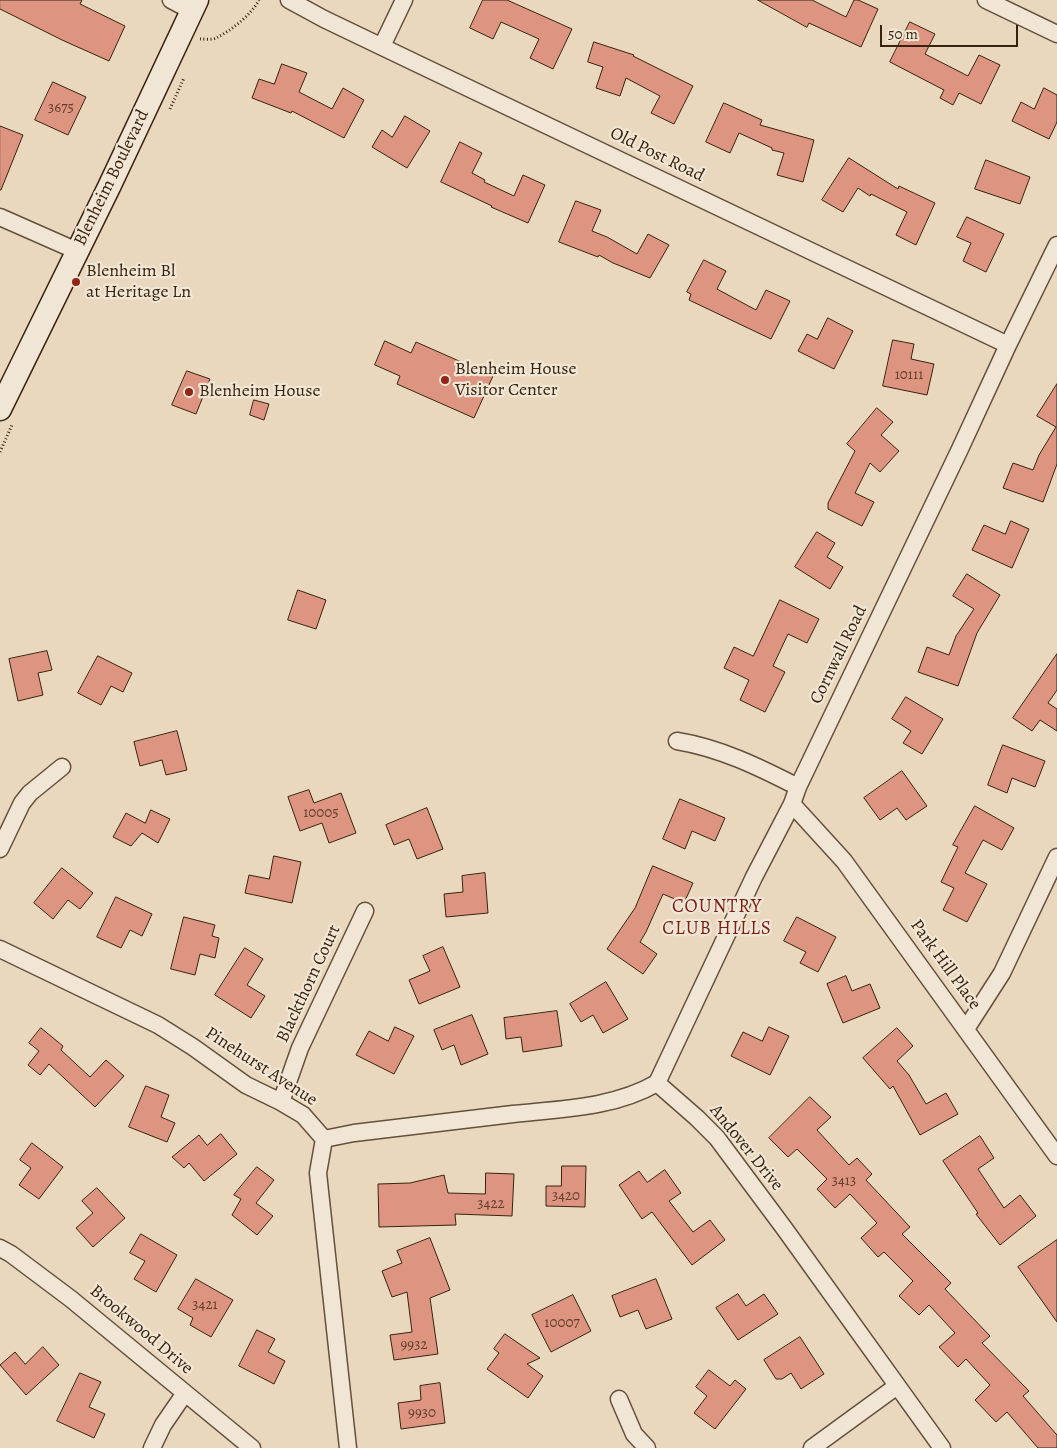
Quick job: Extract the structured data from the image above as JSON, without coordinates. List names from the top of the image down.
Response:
{
  "streets": {
    "main road": ["Blenheim Boulevard"],
    "street": [
      "Old Post Road",
      "Cornwall Road",
      "Park Hill Place",
      "Blackthorn Court",
      "Pinehurst Avenue",
      "Andover Drive",
      "Brookwood Drive"
    ]
  },
  "crossings": [
    ["Old Post Road", "Cornwall Road"],
    ["Cornwall Road", "Park Hill Place"],
    ["Cornwall Road", "Andover Drive"],
    ["Blackthorn Court", "Pinehurst Avenue"]
  ],
  "districts": ["COUNTRY CLUB HILLS"],
  "places": ["Blenheim Bl at Heritage Ln", "Blenheim House Visitor Center", "Blenheim House"],
  "house_numbers": [
    "3675",
    "10111",
    "10005",
    "3413",
    "3420",
    "3422",
    "3421",
    "10007",
    "9932",
    "9930"
  ],
  "scale_bar": "50 m"
}
